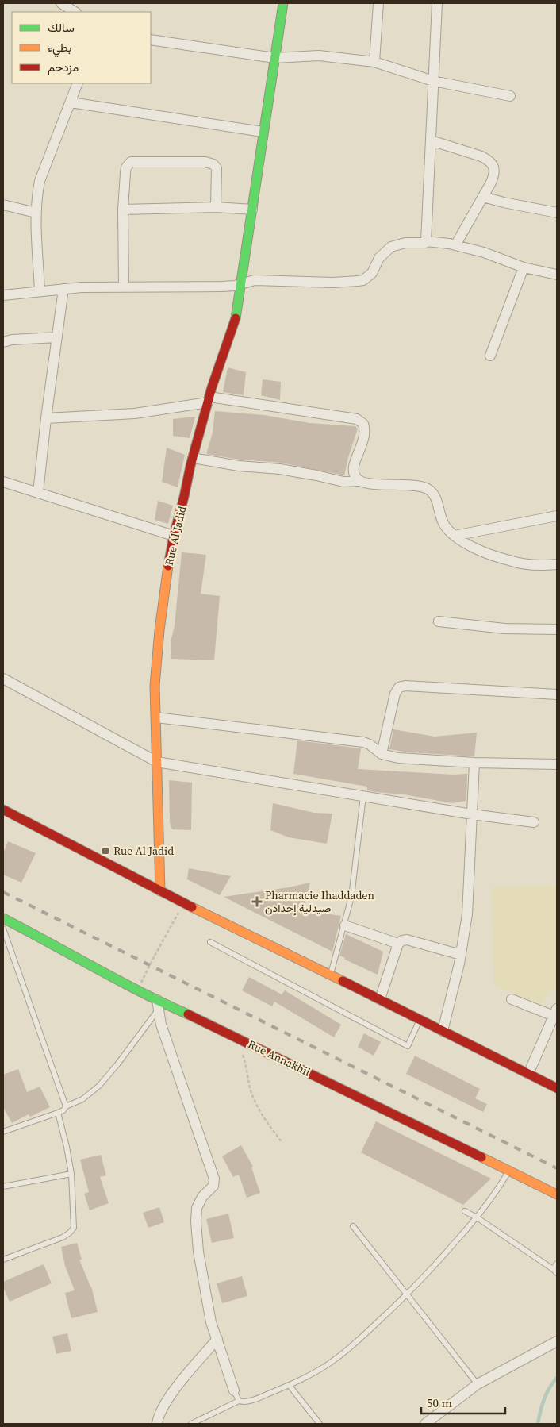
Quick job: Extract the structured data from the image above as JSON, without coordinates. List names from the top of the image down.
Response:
{
  "streets": {
    "street": ["Rue Al Jadid", "Rue Annakhil"]
  },
  "places": {
    "transit": ["Rue Al Jadid"],
    "health": ["Pharmacie Ihaddaden صيدلية إحدادن"]
  },
  "legend": ["سالك", "بطيء", "مزدحم"],
  "scale_bar": "50 m"
}
